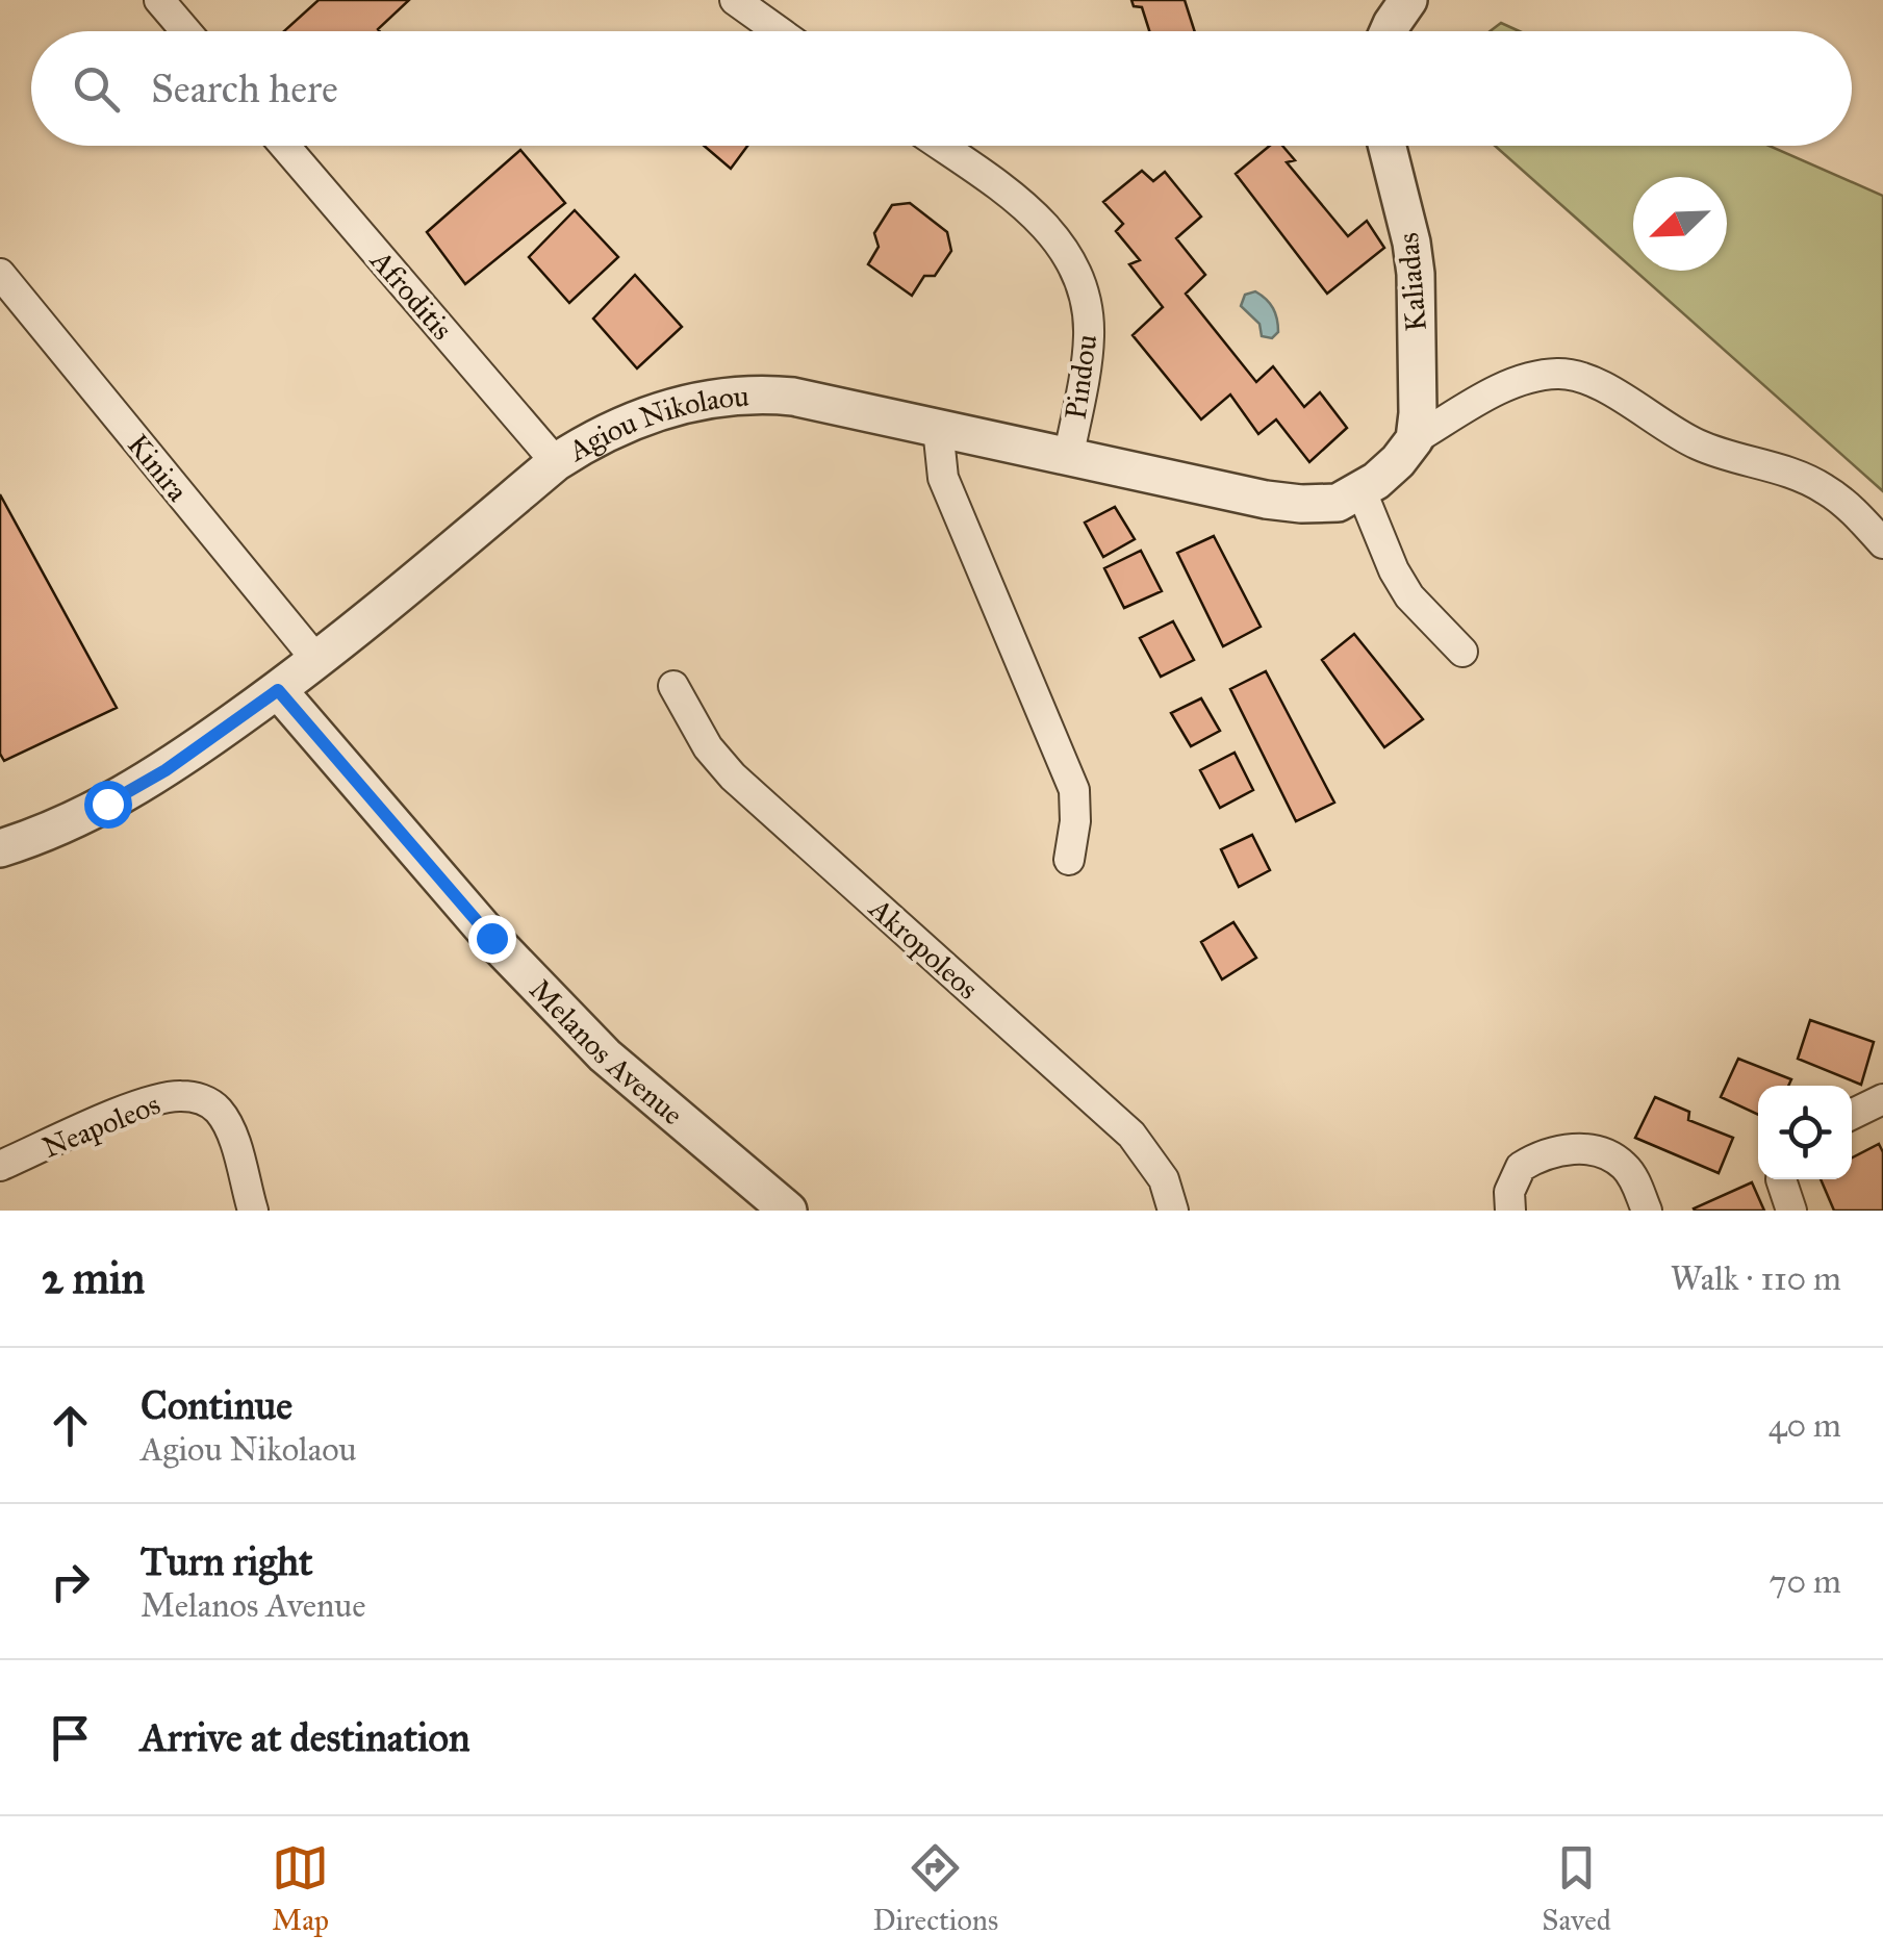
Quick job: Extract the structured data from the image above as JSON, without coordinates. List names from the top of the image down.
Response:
{
  "streets": {
    "street": [
      "Kaliadas",
      "Afroditis",
      "Pindou",
      "Agiou Nikolaou",
      "Kinira",
      "Akropoleos",
      "Melanos Avenue",
      "Neapoleos"
    ]
  },
  "crossings": [
    ["Kaliadas", "Agiou Nikolaou"],
    ["Afroditis", "Agiou Nikolaou"],
    ["Pindou", "Agiou Nikolaou"],
    ["Agiou Nikolaou", "Kinira"],
    ["Agiou Nikolaou", "Melanos Avenue"]
  ],
  "north": "bottom left",
  "page": {
    "search": "Search here",
    "heading": ["2 min", "Walk · 110 m"],
    "list": [
      ["Continue", "Agiou Nikolaou", "40 m"],
      ["Turn right", "Melanos Avenue", "70 m"],
      "Arrive at destination"
    ],
    "nav": ["Map", "Directions", "Saved"]
  }
}
